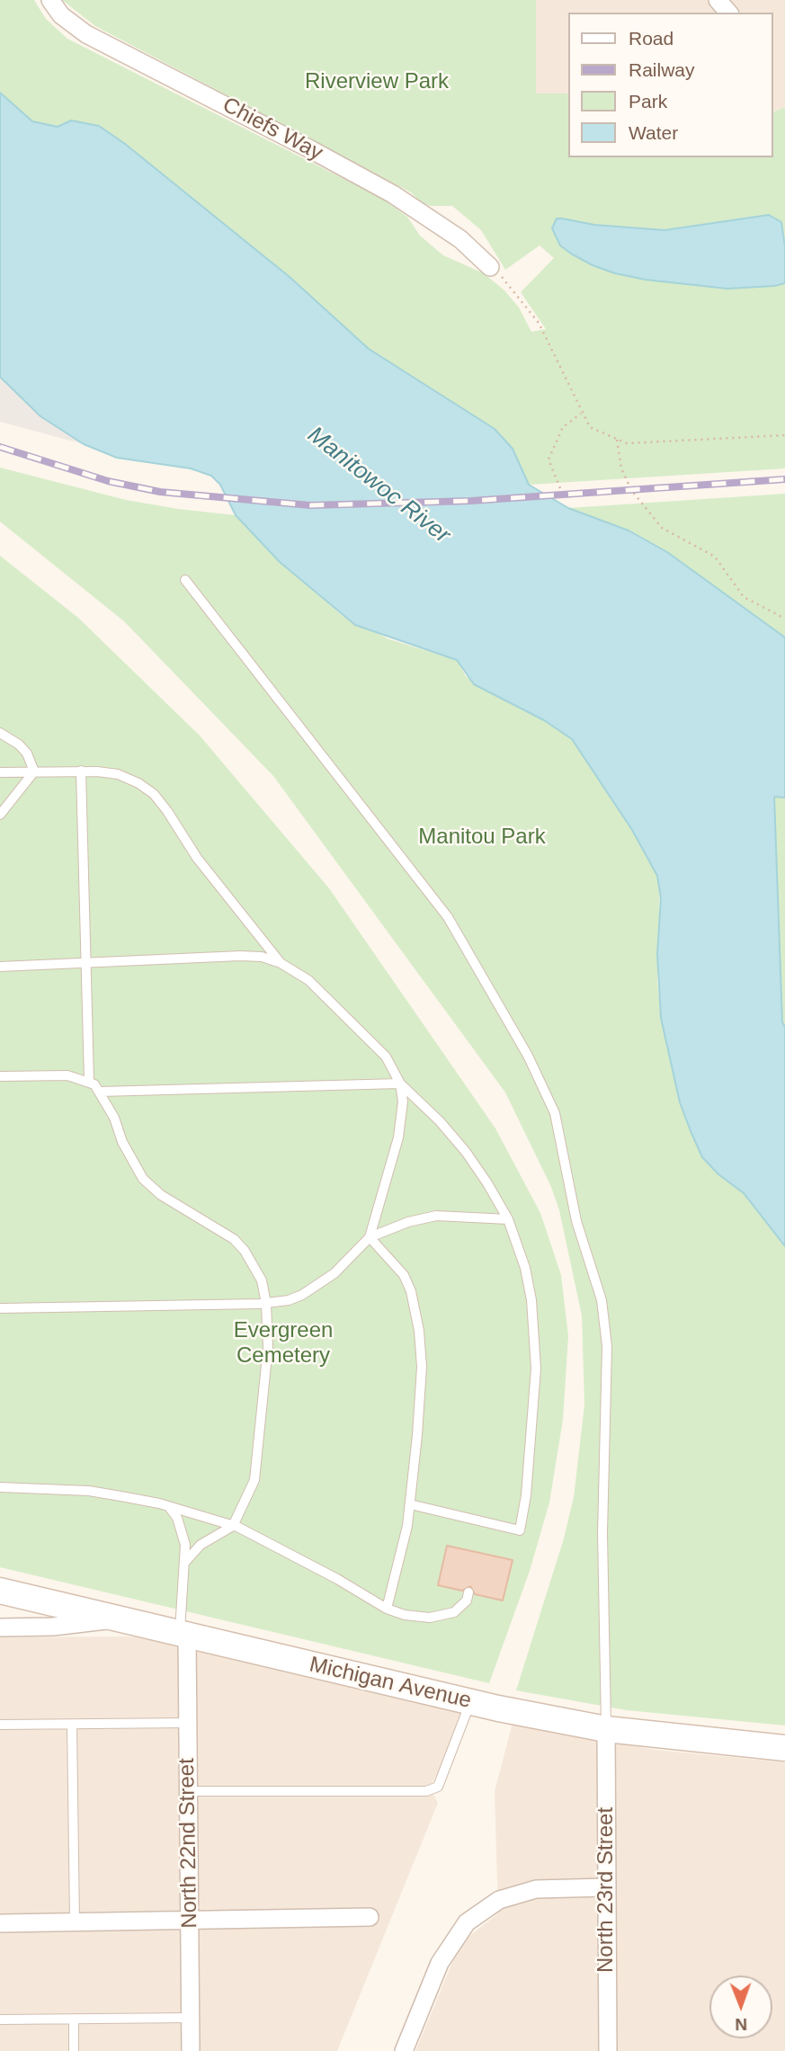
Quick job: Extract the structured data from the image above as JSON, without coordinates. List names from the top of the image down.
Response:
{
  "streets": {
    "street": [
      "Chiefs Way",
      "Michigan Avenue",
      "North 22nd Street",
      "North 23rd Street"
    ]
  },
  "crossings": [
    ["Michigan Avenue", "North 22nd Street"],
    ["Michigan Avenue", "North 23rd Street"]
  ],
  "water": ["Manitowoc River"],
  "parks": ["Riverview Park", "Manitou Park", "Evergreen Cemetery"],
  "legend": [
    "Road",
    "Railway",
    "Park",
    "Water"
  ],
  "north": "bottom"
}
